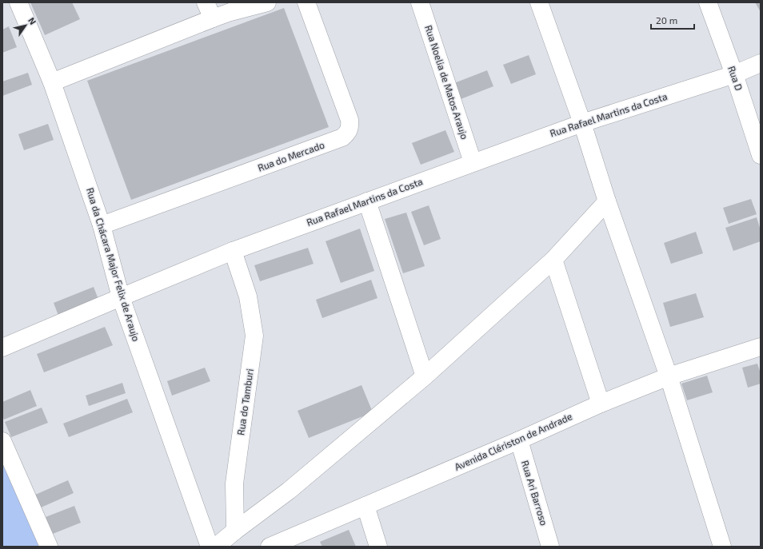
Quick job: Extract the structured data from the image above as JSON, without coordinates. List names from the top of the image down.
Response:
{
  "streets": {
    "street": [
      "Rua D",
      "Rua Noelia de Matos Araujo",
      "Rua Rafael Martins da Costa",
      "Rua do Mercado",
      "Rua da Chácara Major Felix de Araujo",
      "Rua do Tamburi",
      "Avenida Clériston de Andrade",
      "Rua Ari Barroso"
    ]
  },
  "crossings": [
    ["Rua D", "Rua Rafael Martins da Costa"],
    ["Rua Noelia de Matos Araujo", "Rua Rafael Martins da Costa"],
    ["Rua Rafael Martins da Costa", "Rua da Chácara Major Felix de Araujo"],
    ["Rua Rafael Martins da Costa", "Rua do Tamburi"],
    ["Rua do Mercado", "Rua da Chácara Major Felix de Araujo"],
    ["Avenida Clériston de Andrade", "Rua Ari Barroso"]
  ],
  "scale_bar": "20 m",
  "north": "top right"
}
